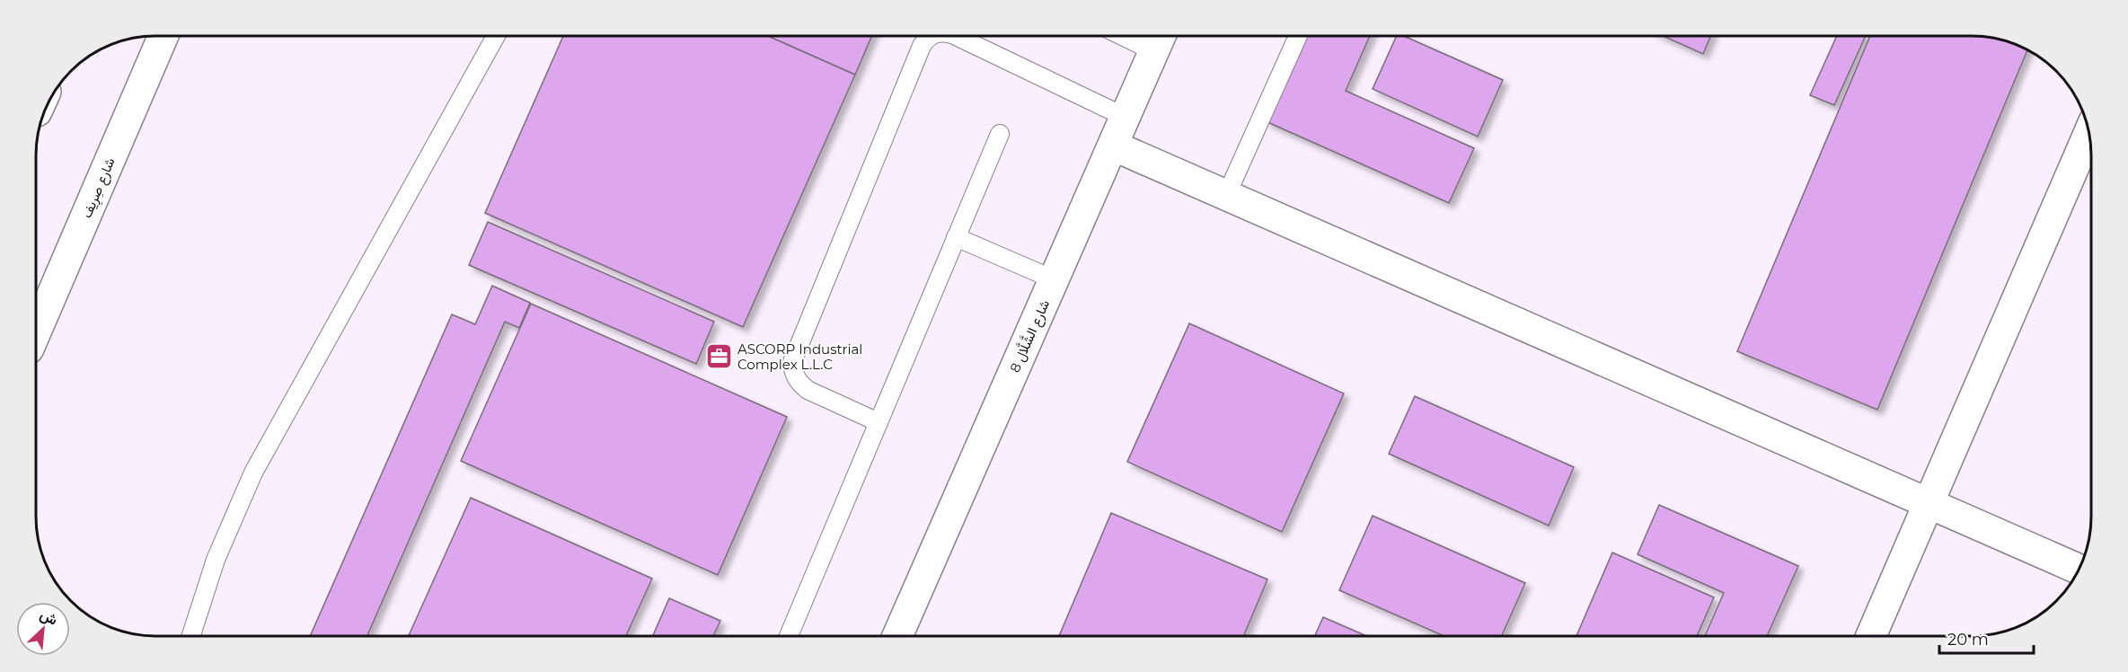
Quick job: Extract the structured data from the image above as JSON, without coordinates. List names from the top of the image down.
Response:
{
  "streets": {
    "street": ["شارع صِرِيف", "شارع الشَّلَّال 8"]
  },
  "places": {
    "office": ["ASCORP Industrial Complex L.L.C"]
  },
  "scale_bar": "20 m",
  "north": "top right"
}
